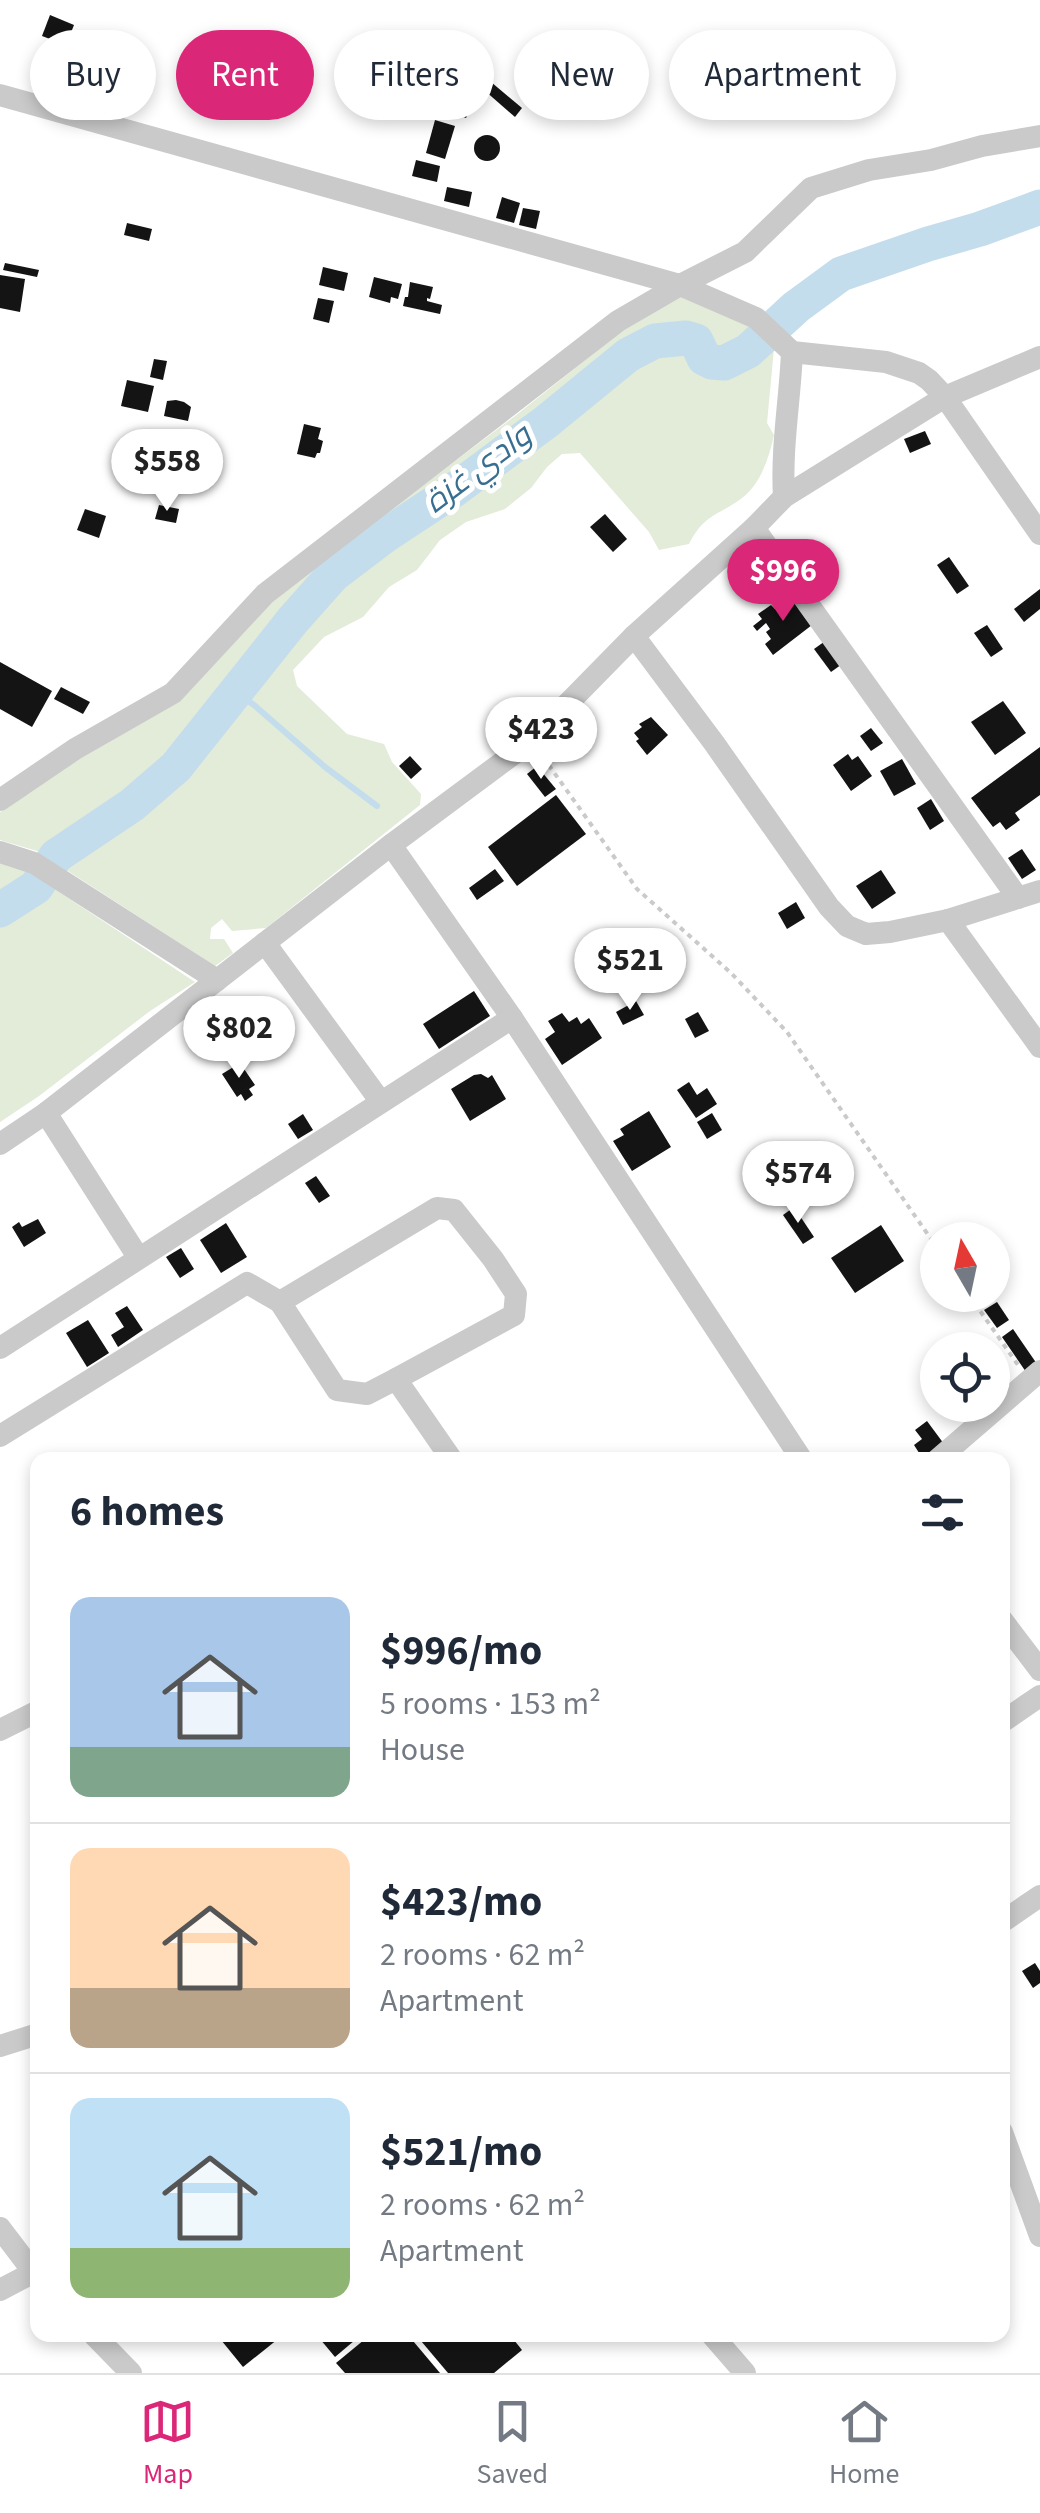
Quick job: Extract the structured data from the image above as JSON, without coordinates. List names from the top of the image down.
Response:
{
  "water": ["وادي غزة"],
  "north": "top",
  "page": {
    "chip": [
      "Buy",
      "Rent",
      "Filters",
      "New",
      "Apartment"
    ],
    "price": [
      "$558",
      "$996",
      "$423",
      "$521",
      "$802",
      "$574"
    ],
    "heading": "6 homes",
    "list": [
      {
        "name": "$996/mo",
        "note": "5 rooms · 153 m² · House"
      },
      {
        "name": "$423/mo",
        "note": "2 rooms · 62 m² · Apartment"
      },
      {
        "name": "$521/mo",
        "note": "2 rooms · 62 m² · Apartment"
      }
    ],
    "tabs": ["Map", "Saved", "Home"]
  }
}
